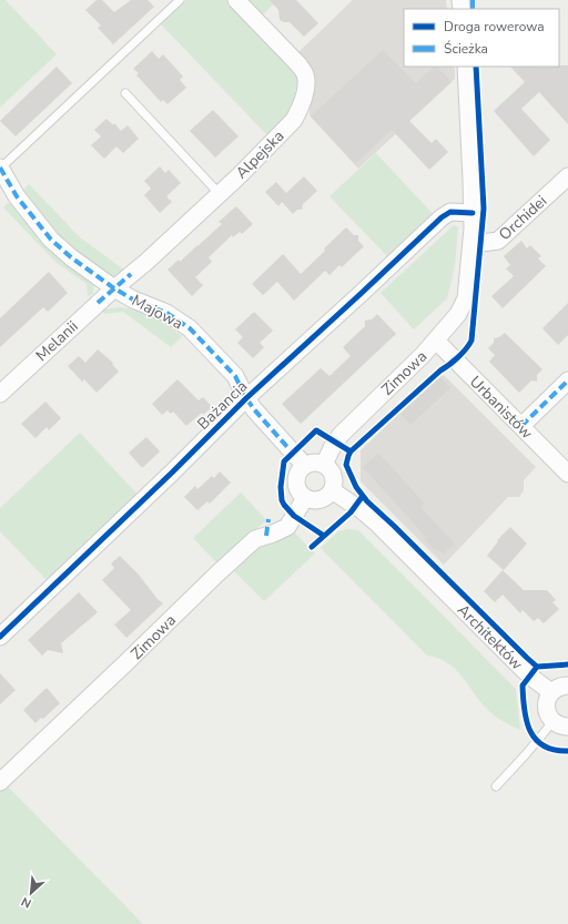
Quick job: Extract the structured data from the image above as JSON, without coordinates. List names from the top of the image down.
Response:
{
  "streets": {
    "street": [
      "Alpejska",
      "Orchidei",
      "Majowa",
      "Melanii",
      "Zimowa",
      "Bażancia",
      "Urbanistów",
      "Architektów"
    ]
  },
  "crossings": [
    ["Alpejska", "Majowa"],
    ["Alpejska", "Melanii"],
    ["Orchidei", "Zimowa"],
    ["Majowa", "Melanii"],
    ["Majowa", "Zimowa"],
    ["Majowa", "Bażancia"],
    ["Majowa", "Architektów"],
    ["Zimowa", "Bażancia"],
    ["Zimowa", "Urbanistów"],
    ["Zimowa", "Architektów"]
  ],
  "legend": ["Droga rowerowa", "Ścieżka"],
  "north": "bottom left"
}
